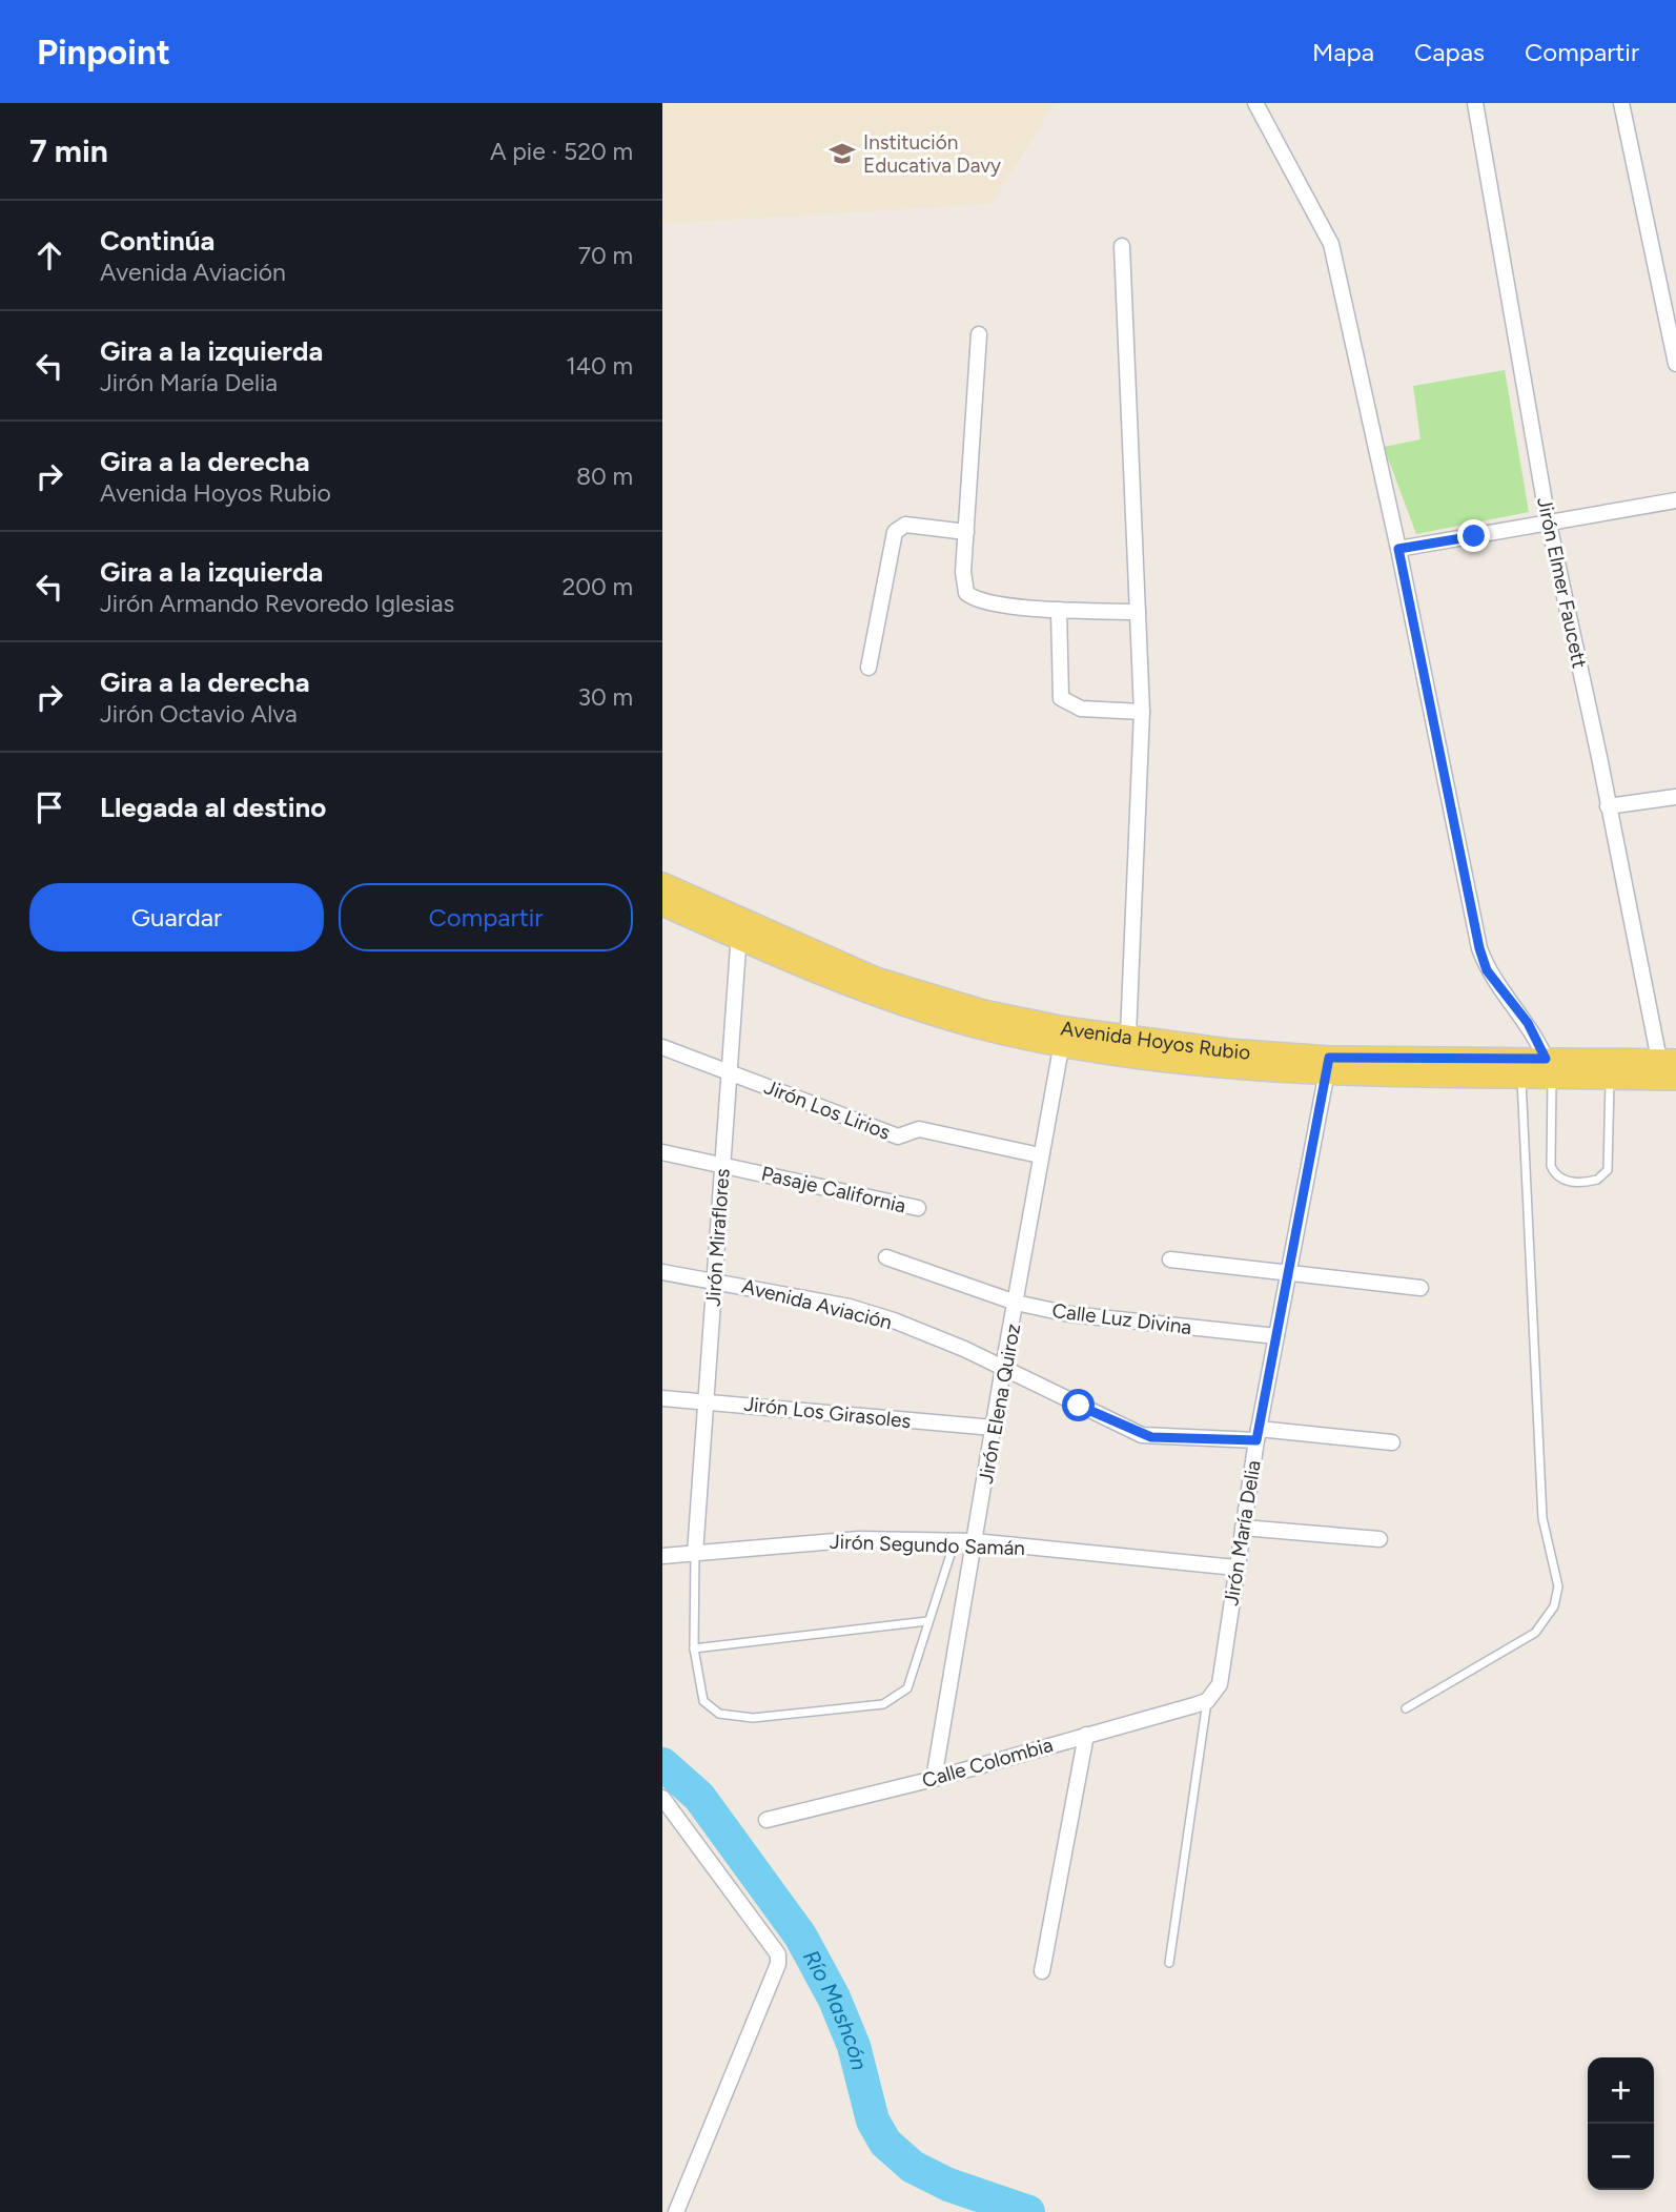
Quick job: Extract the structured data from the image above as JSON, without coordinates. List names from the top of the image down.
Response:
{
  "streets": {
    "main road": ["Avenida Hoyos Rubio"],
    "street": [
      "Jirón Elmer Faucett",
      "Jirón Los Lirios",
      "Pasaje California",
      "Jirón Miraflores",
      "Avenida Aviación",
      "Calle Luz Divina",
      "Jirón Elena Quiroz",
      "Jirón Los Girasoles",
      "Jirón María Delia",
      "Jirón Segundo Samán",
      "Calle Colombia"
    ]
  },
  "crossings": [
    ["Jirón Elmer Faucett", "Avenida Hoyos Rubio"],
    ["Avenida Hoyos Rubio", "Jirón Miraflores"],
    ["Avenida Hoyos Rubio", "Jirón Elena Quiroz"],
    ["Avenida Hoyos Rubio", "Jirón María Delia"],
    ["Jirón Los Lirios", "Jirón Miraflores"],
    ["Jirón Los Lirios", "Jirón Elena Quiroz"],
    ["Pasaje California", "Jirón Miraflores"],
    ["Jirón Miraflores", "Avenida Aviación"],
    ["Jirón Miraflores", "Jirón Los Girasoles"],
    ["Jirón Miraflores", "Jirón Segundo Samán"],
    ["Avenida Aviación", "Jirón Elena Quiroz"],
    ["Avenida Aviación", "Jirón María Delia"],
    ["Calle Luz Divina", "Jirón Elena Quiroz"],
    ["Calle Luz Divina", "Jirón María Delia"],
    ["Jirón Elena Quiroz", "Jirón Los Girasoles"],
    ["Jirón Elena Quiroz", "Jirón Segundo Samán"],
    ["Jirón Elena Quiroz", "Calle Colombia"],
    ["Jirón María Delia", "Jirón Segundo Samán"],
    ["Jirón María Delia", "Calle Colombia"]
  ],
  "water": ["Río Mashcón"],
  "places": {
    "school or university": ["Institución Educativa Davy"]
  },
  "page": {
    "header": "Pinpoint",
    "nav": ["Mapa", "Capas", "Compartir"],
    "heading": ["7 min", "A pie · 520 m"],
    "list": [
      ["Continúa", "Avenida Aviación", "70 m"],
      ["Gira a la izquierda", "Jirón María Delia", "140 m"],
      ["Gira a la derecha", "Avenida Hoyos Rubio", "80 m"],
      ["Gira a la izquierda", "Jirón Armando Revoredo Iglesias", "200 m"],
      ["Gira a la derecha", "Jirón Octavio Alva", "30 m"],
      "Llegada al destino"
    ],
    "buttons": ["Guardar", "Compartir"],
    "map_buttons": ["+", "−"]
  }
}
